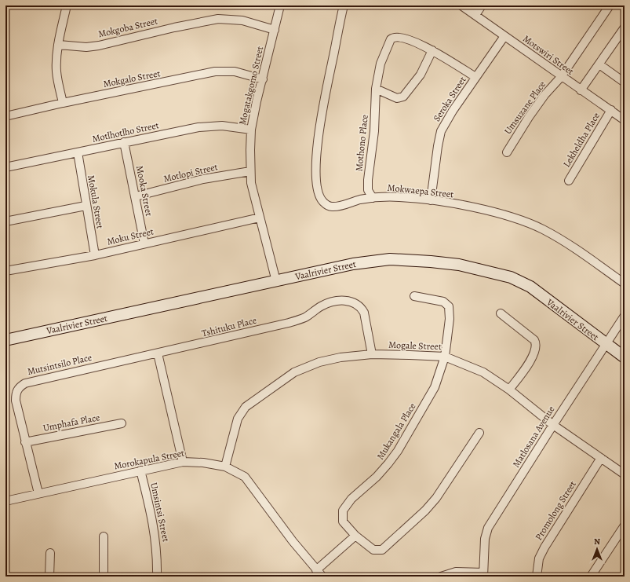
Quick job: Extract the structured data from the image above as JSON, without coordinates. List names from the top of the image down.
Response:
{
  "streets": {
    "street": [
      "Mokgoba Street",
      "Motswiri Street",
      "Mokgalo Street",
      "Mogatakgomo Street",
      "Seroka Street",
      "Umsuzane Place",
      "Motlhotlho Street",
      "Lekheldha Place",
      "Mothono Place",
      "Motlopi Street",
      "Mooka Street",
      "Mokwaepa Street",
      "Mokula Street",
      "Moku Street",
      "Vaalrivier Street",
      "Tshituku Place",
      "Mogale Street",
      "Mutsintsilo Place",
      "Umphafa Place",
      "Mukangala Place",
      "Matlosana Avenue",
      "Morokapula Street",
      "Promolong Street",
      "Umsintsi Street"
    ]
  },
  "crossings": [
    ["Mokgoba Street", "Mogatakgomo Street"],
    ["Motswiri Street", "Seroka Street"],
    ["Motswiri Street", "Umsuzane Place"],
    ["Motswiri Street", "Lekheldha Place"],
    ["Mokgalo Street", "Mogatakgomo Street"],
    ["Mogatakgomo Street", "Motlhotlho Street"],
    ["Mogatakgomo Street", "Motlopi Street"],
    ["Mogatakgomo Street", "Moku Street"],
    ["Mogatakgomo Street", "Vaalrivier Street"],
    ["Seroka Street", "Mothono Place"],
    ["Seroka Street", "Mokwaepa Street"],
    ["Motlhotlho Street", "Mooka Street"],
    ["Motlhotlho Street", "Mokula Street"],
    ["Mothono Place", "Mokwaepa Street"],
    ["Motlopi Street", "Mooka Street"],
    ["Mooka Street", "Moku Street"],
    ["Mokula Street", "Moku Street"],
    ["Vaalrivier Street", "Matlosana Avenue"],
    ["Tshituku Place", "Mogale Street"],
    ["Tshituku Place", "Mutsintsilo Place"],
    ["Mogale Street", "Mukangala Place"],
    ["Mogale Street", "Matlosana Avenue"],
    ["Mogale Street", "Morokapula Street"],
    ["Mogale Street", "Promolong Street"],
    ["Mutsintsilo Place", "Umphafa Place"],
    ["Mutsintsilo Place", "Morokapula Street"],
    ["Morokapula Street", "Umsintsi Street"]
  ],
  "north": "top"
}
